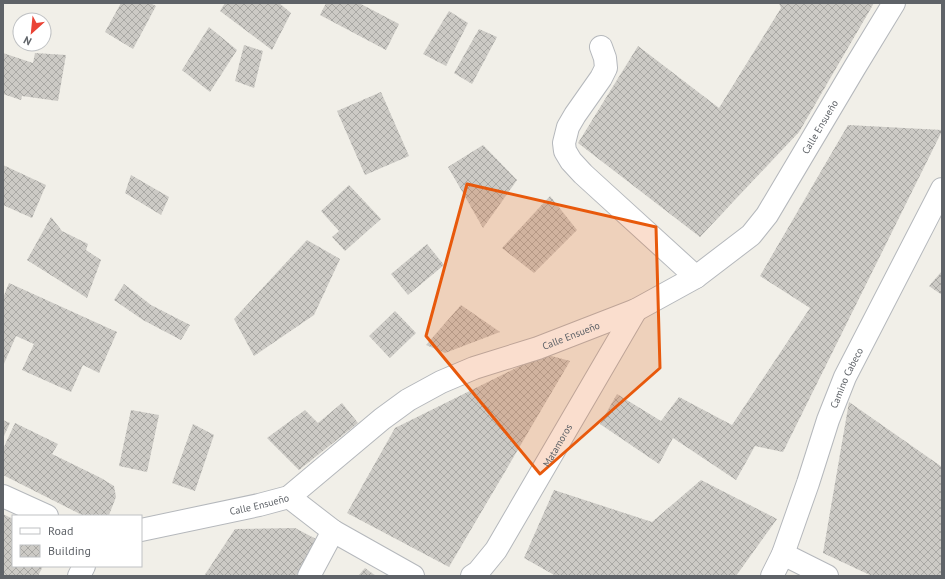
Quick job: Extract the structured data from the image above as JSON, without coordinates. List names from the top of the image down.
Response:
{
  "streets": {
    "street": ["Calle Ensueño", "Camino Cabeco", "Matamoros"]
  },
  "crossings": [
    ["Calle Ensueño", "Matamoros"]
  ],
  "legend": ["Road", "Building"],
  "north": "bottom left"
}
